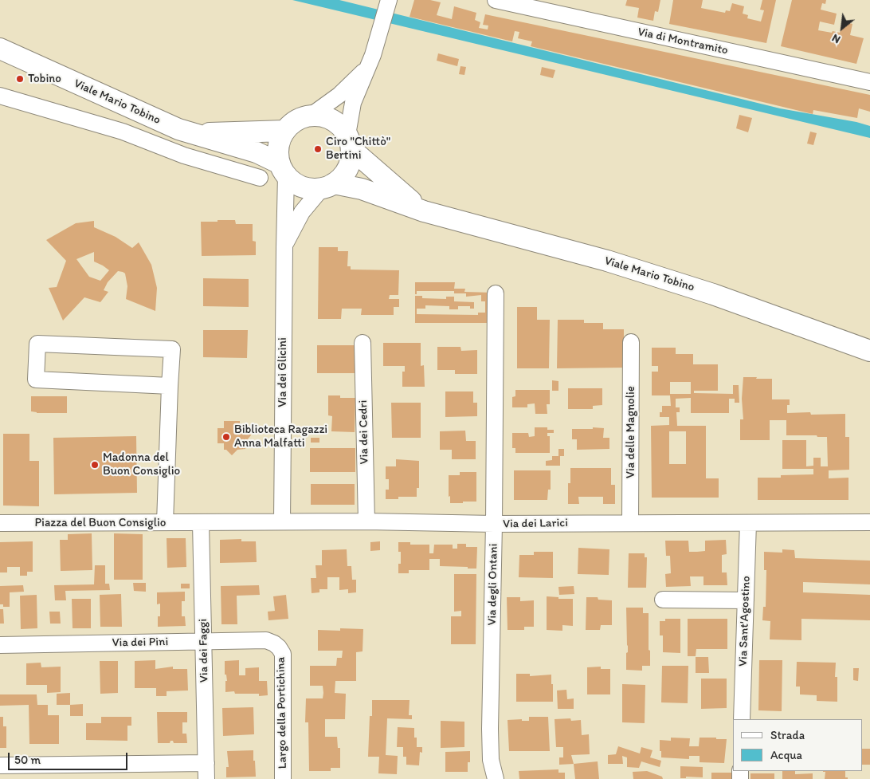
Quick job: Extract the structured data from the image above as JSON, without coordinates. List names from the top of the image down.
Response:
{
  "streets": {
    "main road": ["Viale Mario Tobino"],
    "street": [
      "Via di Montramito",
      "Via dei Glicini",
      "Via dei Cedri",
      "Via delle Magnolie",
      "Piazza del Buon Consiglio",
      "Via dei Larici",
      "Via degli Ontani",
      "Via Sant'Agostino",
      "Via dei Pini",
      "Via dei Faggi",
      "Largo della Portichina"
    ]
  },
  "crossings": [
    ["Viale Mario Tobino", "Via dei Glicini"],
    ["Via dei Glicini", "Via dei Larici"],
    ["Via dei Cedri", "Via dei Larici"],
    ["Via delle Magnolie", "Via dei Larici"],
    ["Piazza del Buon Consiglio", "Via dei Larici"],
    ["Piazza del Buon Consiglio", "Via dei Faggi"],
    ["Via dei Larici", "Via degli Ontani"],
    ["Via dei Larici", "Via Sant'Agostino"],
    ["Via dei Larici", "Via dei Faggi"],
    ["Via dei Pini", "Via dei Faggi"],
    ["Via dei Pini", "Largo della Portichina"]
  ],
  "places": [
    "Tobino",
    "Ciro \"Chittò\" Bertini",
    "Biblioteca Ragazzi Anna Malfatti",
    "Madonna del Buon Consiglio"
  ],
  "legend": ["Strada", "Acqua"],
  "scale_bar": "50 m",
  "north": "bottom left"
}
